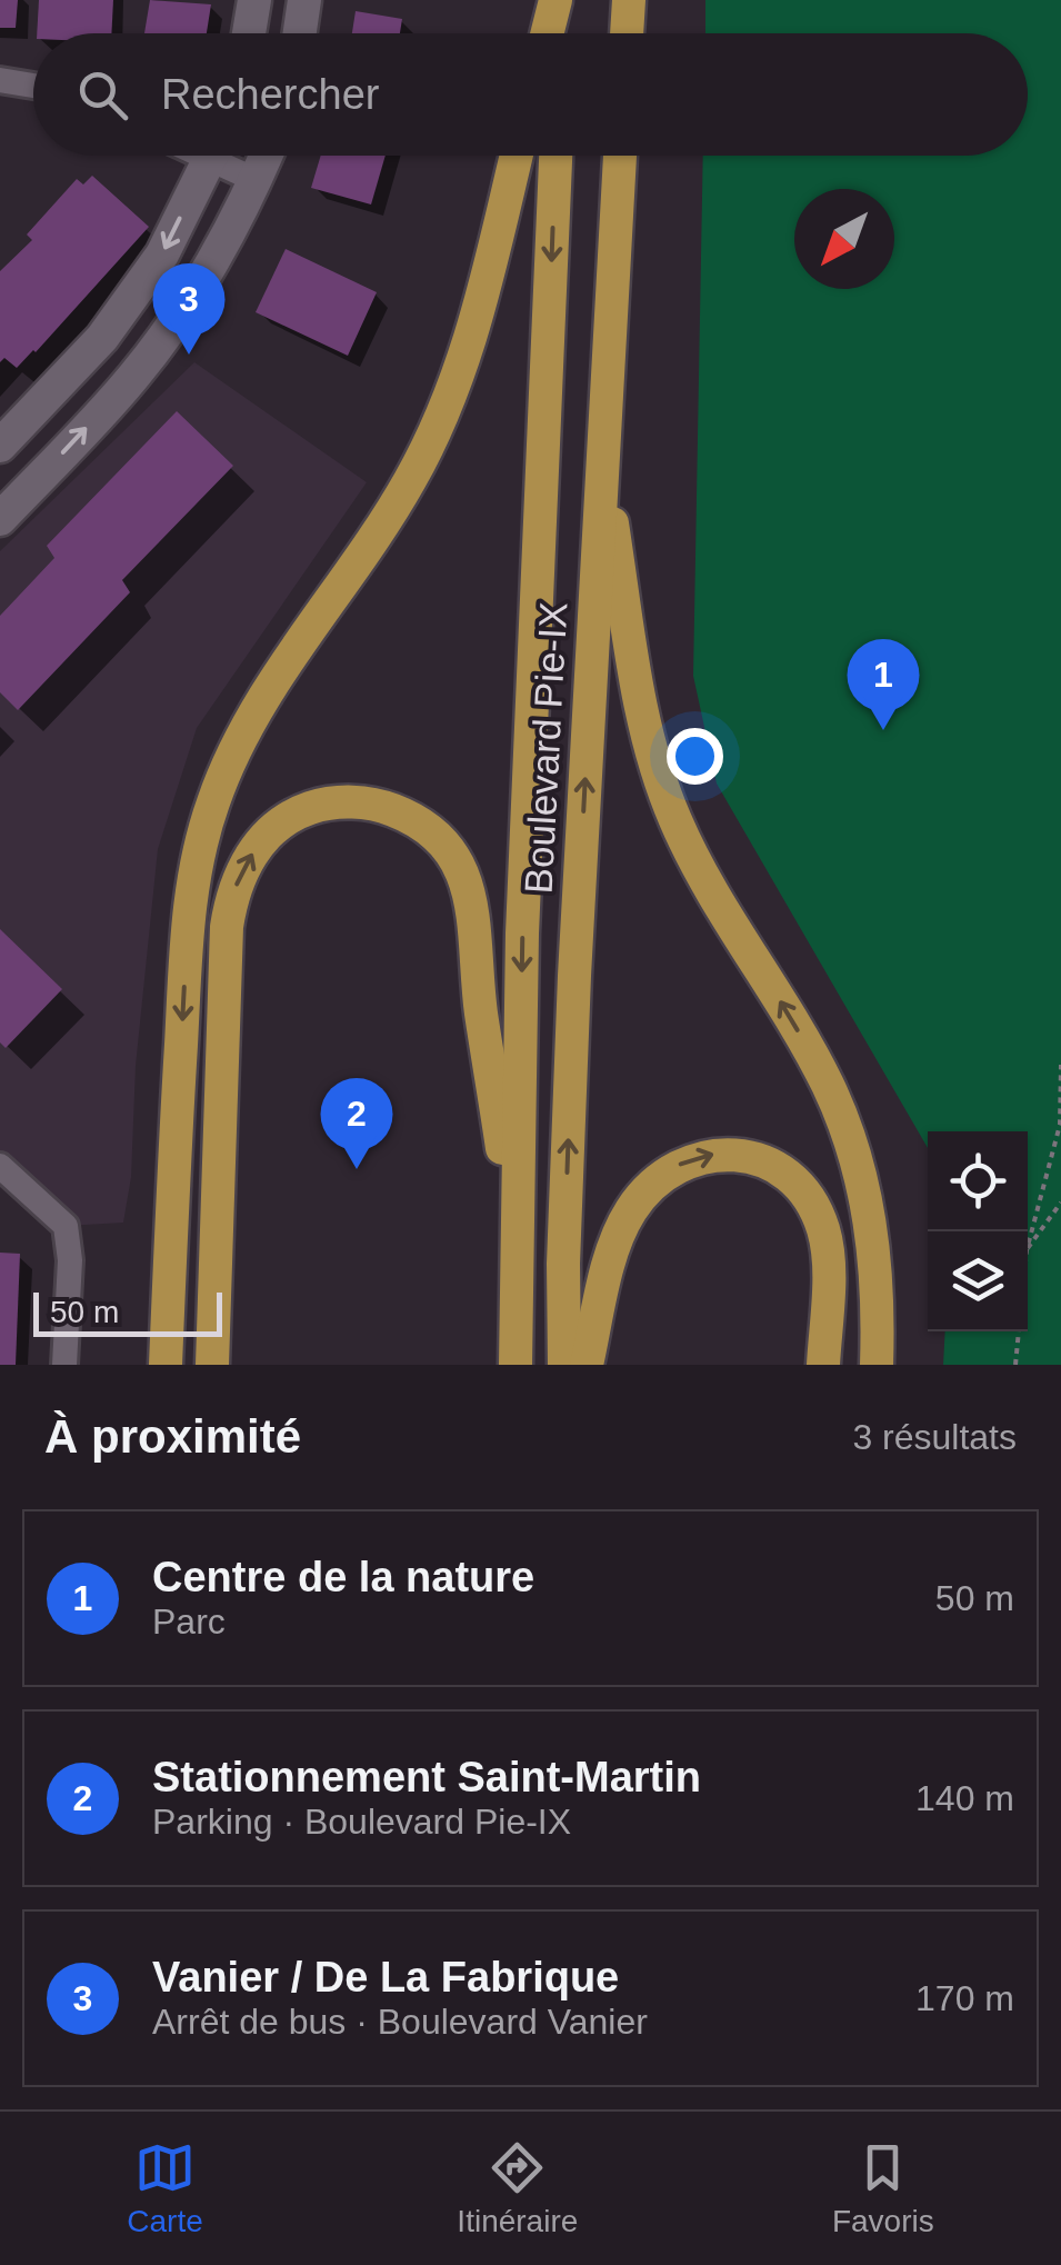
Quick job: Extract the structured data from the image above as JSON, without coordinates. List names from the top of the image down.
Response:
{
  "streets": {
    "highway": ["Boulevard Pie-IX"]
  },
  "scale_bar": "50 m",
  "north": "bottom left",
  "page": {
    "search": "Rechercher",
    "pins": ["3", "1", "2"],
    "scale": "50 m",
    "heading": ["À proximité", "3 résultats"],
    "list": [
      {
        "mark": "1",
        "name": "Centre de la nature",
        "note": "Parc",
        "value": "50 m"
      },
      {
        "mark": "2",
        "name": "Stationnement Saint-Martin",
        "note": "Parking · Boulevard Pie-IX",
        "value": "140 m"
      },
      {
        "mark": "3",
        "name": "Vanier / De La Fabrique",
        "note": "Arrêt de bus · Boulevard Vanier",
        "value": "170 m"
      }
    ],
    "nav": ["Carte", "Itinéraire", "Favoris"]
  }
}
